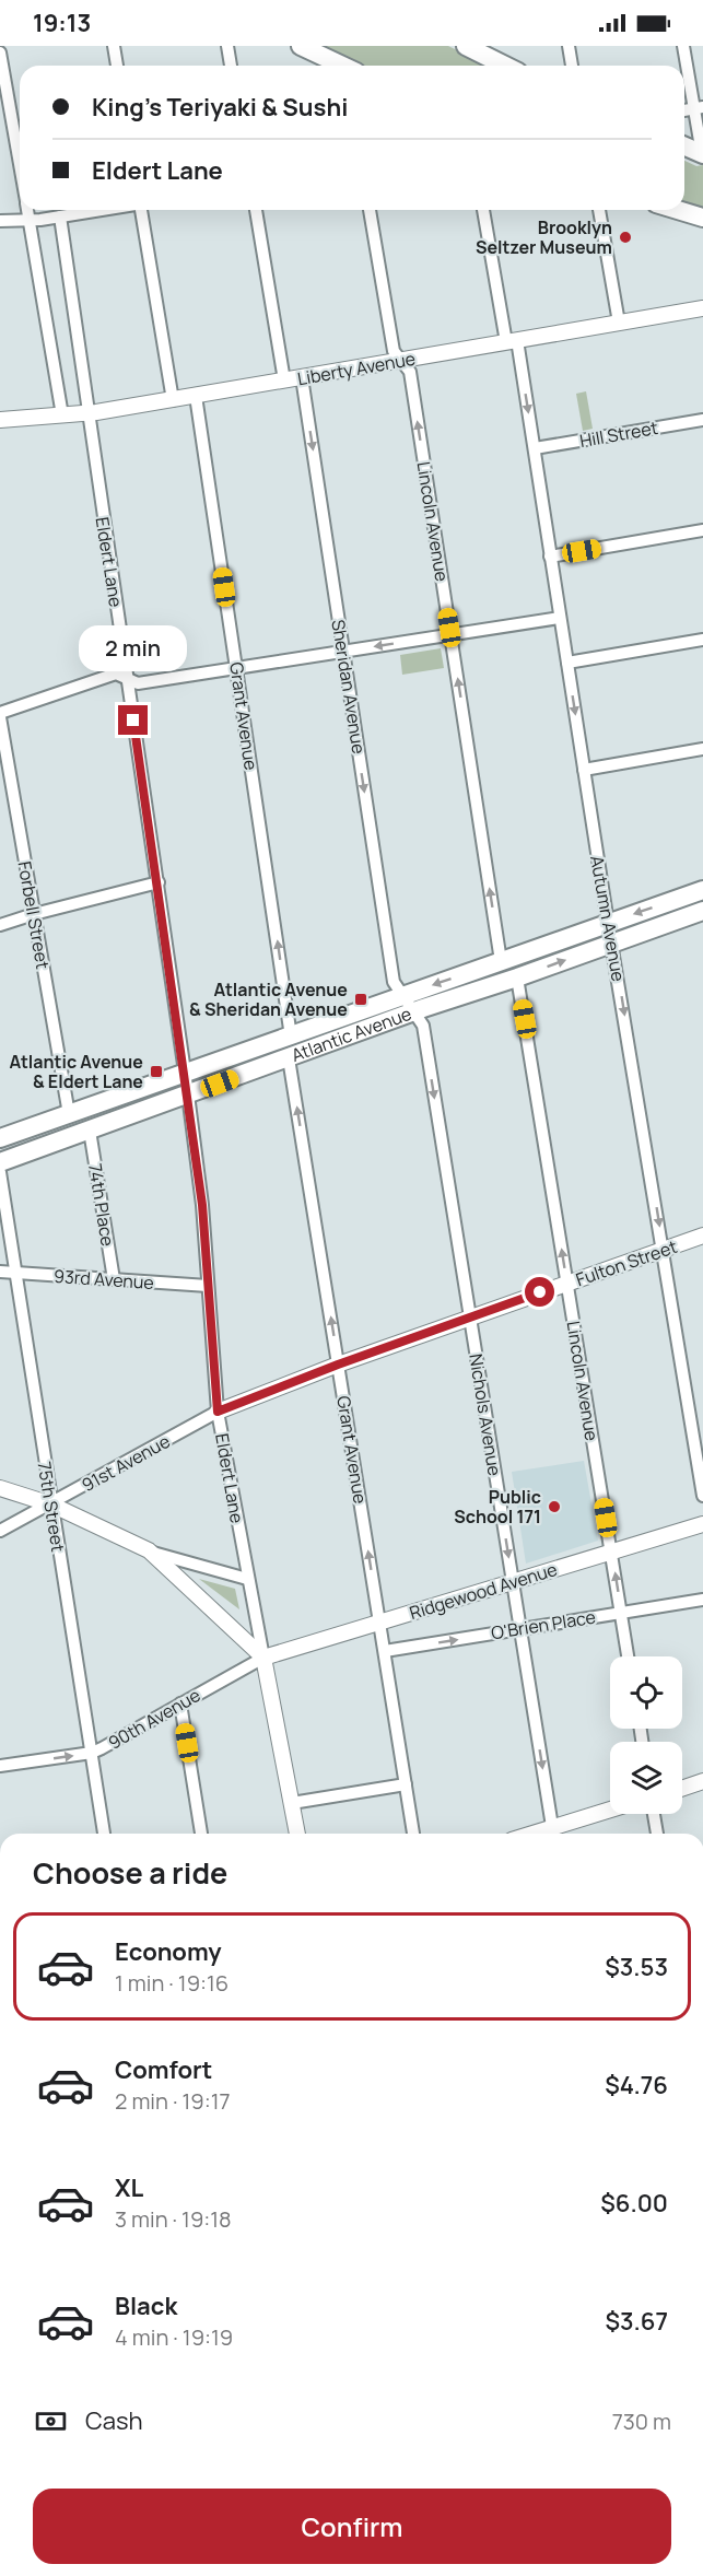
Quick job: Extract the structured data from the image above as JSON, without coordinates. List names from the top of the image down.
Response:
{
  "streets": {
    "main road": ["Atlantic Avenue"],
    "street": [
      "Liberty Avenue",
      "Hill Street",
      "Lincoln Avenue",
      "Eldert Lane",
      "Sheridan Avenue",
      "Grant Avenue",
      "Forbell Street",
      "Autumn Avenue",
      "74th Place",
      "Fulton Street",
      "93rd Avenue",
      "Nichols Avenue",
      "91st Avenue",
      "75th Street",
      "Ridgewood Avenue",
      "O'Brien Place",
      "90th Avenue"
    ]
  },
  "crossings": [
    ["Liberty Avenue", "Lincoln Avenue"],
    ["Liberty Avenue", "Eldert Lane"],
    ["Liberty Avenue", "Sheridan Avenue"],
    ["Liberty Avenue", "Grant Avenue"],
    ["Liberty Avenue", "Autumn Avenue"],
    ["Hill Street", "Autumn Avenue"],
    ["Lincoln Avenue", "Atlantic Avenue"],
    ["Lincoln Avenue", "Fulton Street"],
    ["Lincoln Avenue", "Ridgewood Avenue"],
    ["Lincoln Avenue", "O'Brien Place"],
    ["Eldert Lane", "Atlantic Avenue"],
    ["Eldert Lane", "Fulton Street"],
    ["Eldert Lane", "93rd Avenue"],
    ["Eldert Lane", "91st Avenue"],
    ["Eldert Lane", "Ridgewood Avenue"],
    ["Eldert Lane", "90th Avenue"],
    ["Sheridan Avenue", "Atlantic Avenue"],
    ["Sheridan Avenue", "Nichols Avenue"],
    ["Grant Avenue", "Atlantic Avenue"],
    ["Grant Avenue", "Fulton Street"],
    ["Grant Avenue", "Ridgewood Avenue"],
    ["Grant Avenue", "O'Brien Place"],
    ["Forbell Street", "Atlantic Avenue"],
    ["Autumn Avenue", "Atlantic Avenue"],
    ["Autumn Avenue", "Fulton Street"],
    ["Atlantic Avenue", "74th Place"],
    ["Atlantic Avenue", "Nichols Avenue"],
    ["74th Place", "93rd Avenue"],
    ["Fulton Street", "Nichols Avenue"],
    ["Fulton Street", "91st Avenue"],
    ["93rd Avenue", "75th Street"],
    ["Nichols Avenue", "Ridgewood Avenue"],
    ["Nichols Avenue", "O'Brien Place"],
    ["91st Avenue", "75th Street"],
    ["75th Street", "90th Avenue"],
    ["Ridgewood Avenue", "90th Avenue"]
  ],
  "one_way": [
    "Lincoln Avenue",
    "Sheridan Avenue",
    "Grant Avenue",
    "Autumn Avenue",
    "Nichols Avenue",
    "O'Brien Place"
  ],
  "places": {
    "other": ["Brooklyn Seltzer Museum", "Public School 171"],
    "transit": ["Atlantic Avenue & Sheridan Avenue", "Atlantic Avenue & Eldert Lane"]
  },
  "page": {
    "status": "19:13",
    "banner": ["King's Teriyaki & Sushi", "Eldert Lane"],
    "bubble": "2 min",
    "heading": "Choose a ride",
    "list": [
      {
        "name": "Economy",
        "note": "1 min · 19:16",
        "value": "$3.53"
      },
      {
        "name": "Comfort",
        "note": "2 min · 19:17",
        "value": "$4.76"
      },
      {
        "name": "XL",
        "note": "3 min · 19:18",
        "value": "$6.00"
      },
      {
        "name": "Black",
        "note": "4 min · 19:19",
        "value": "$3.67"
      }
    ],
    "pay": ["Cash", "730 m"],
    "buttons": "Confirm"
  }
}
